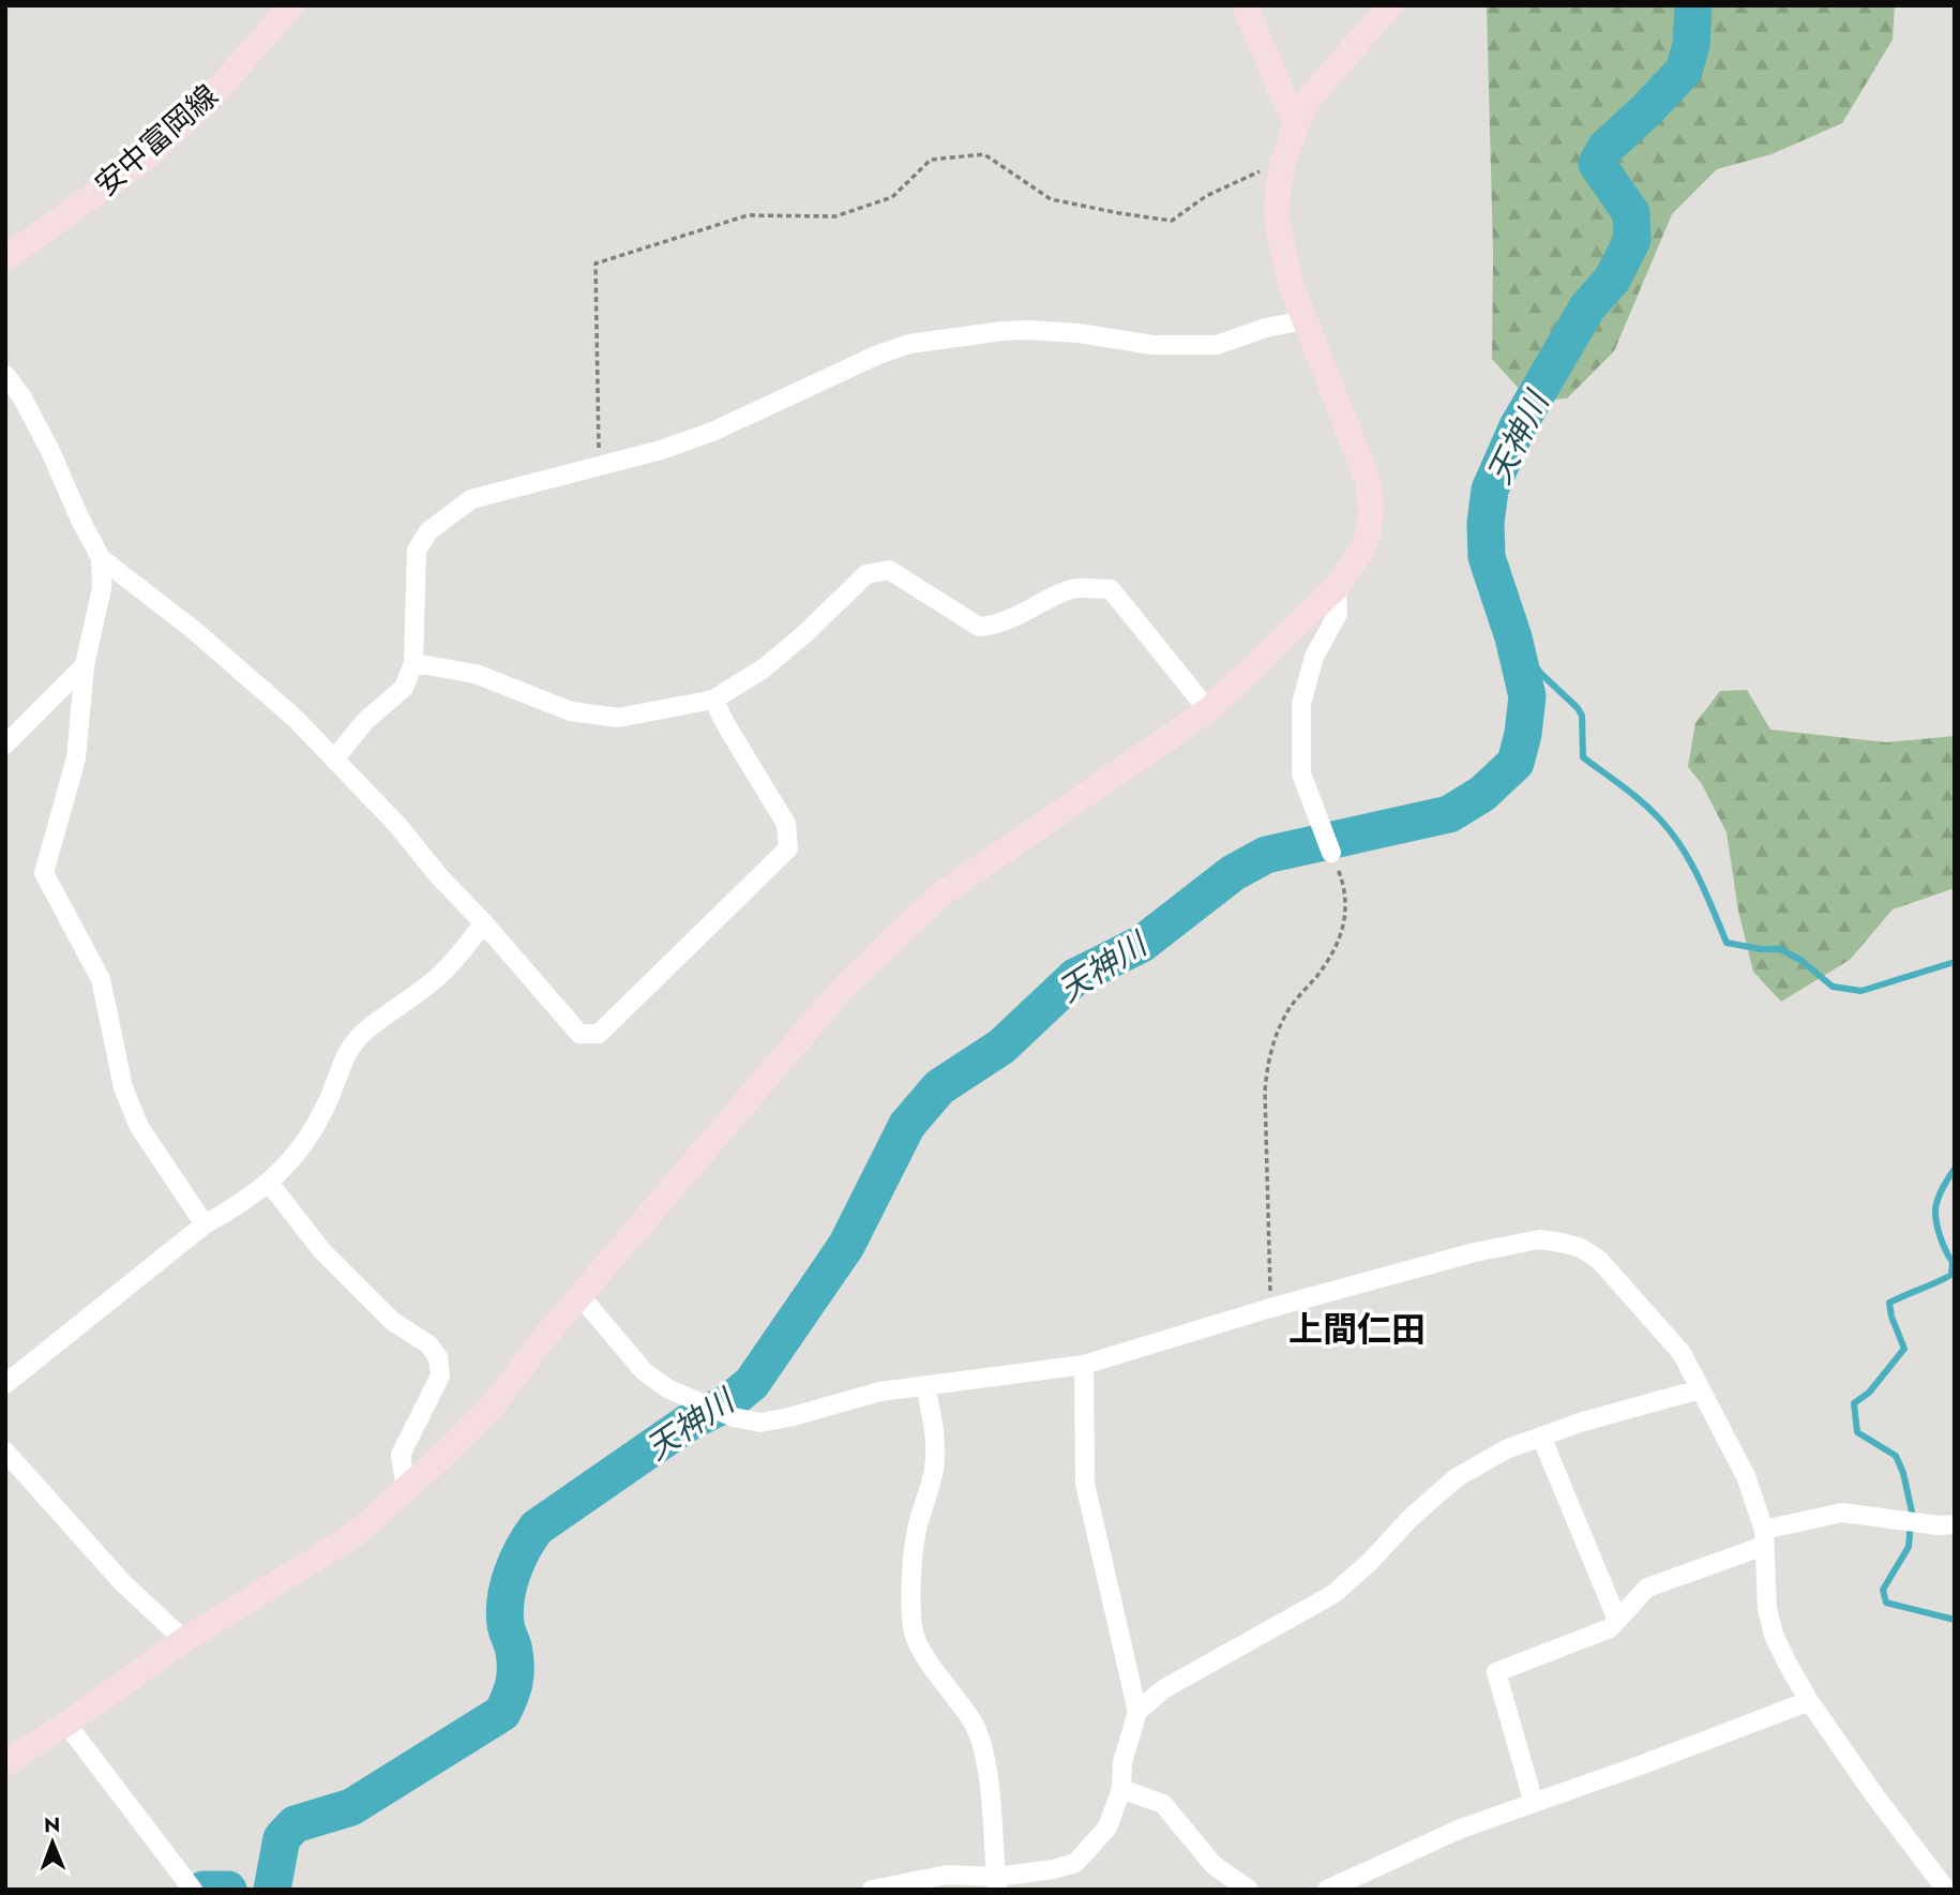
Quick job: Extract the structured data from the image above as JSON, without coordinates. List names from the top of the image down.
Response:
{
  "streets": {
    "street": ["安中富岡線"]
  },
  "districts": ["上間仁田"],
  "water": ["天神川"],
  "north": "top"
}
